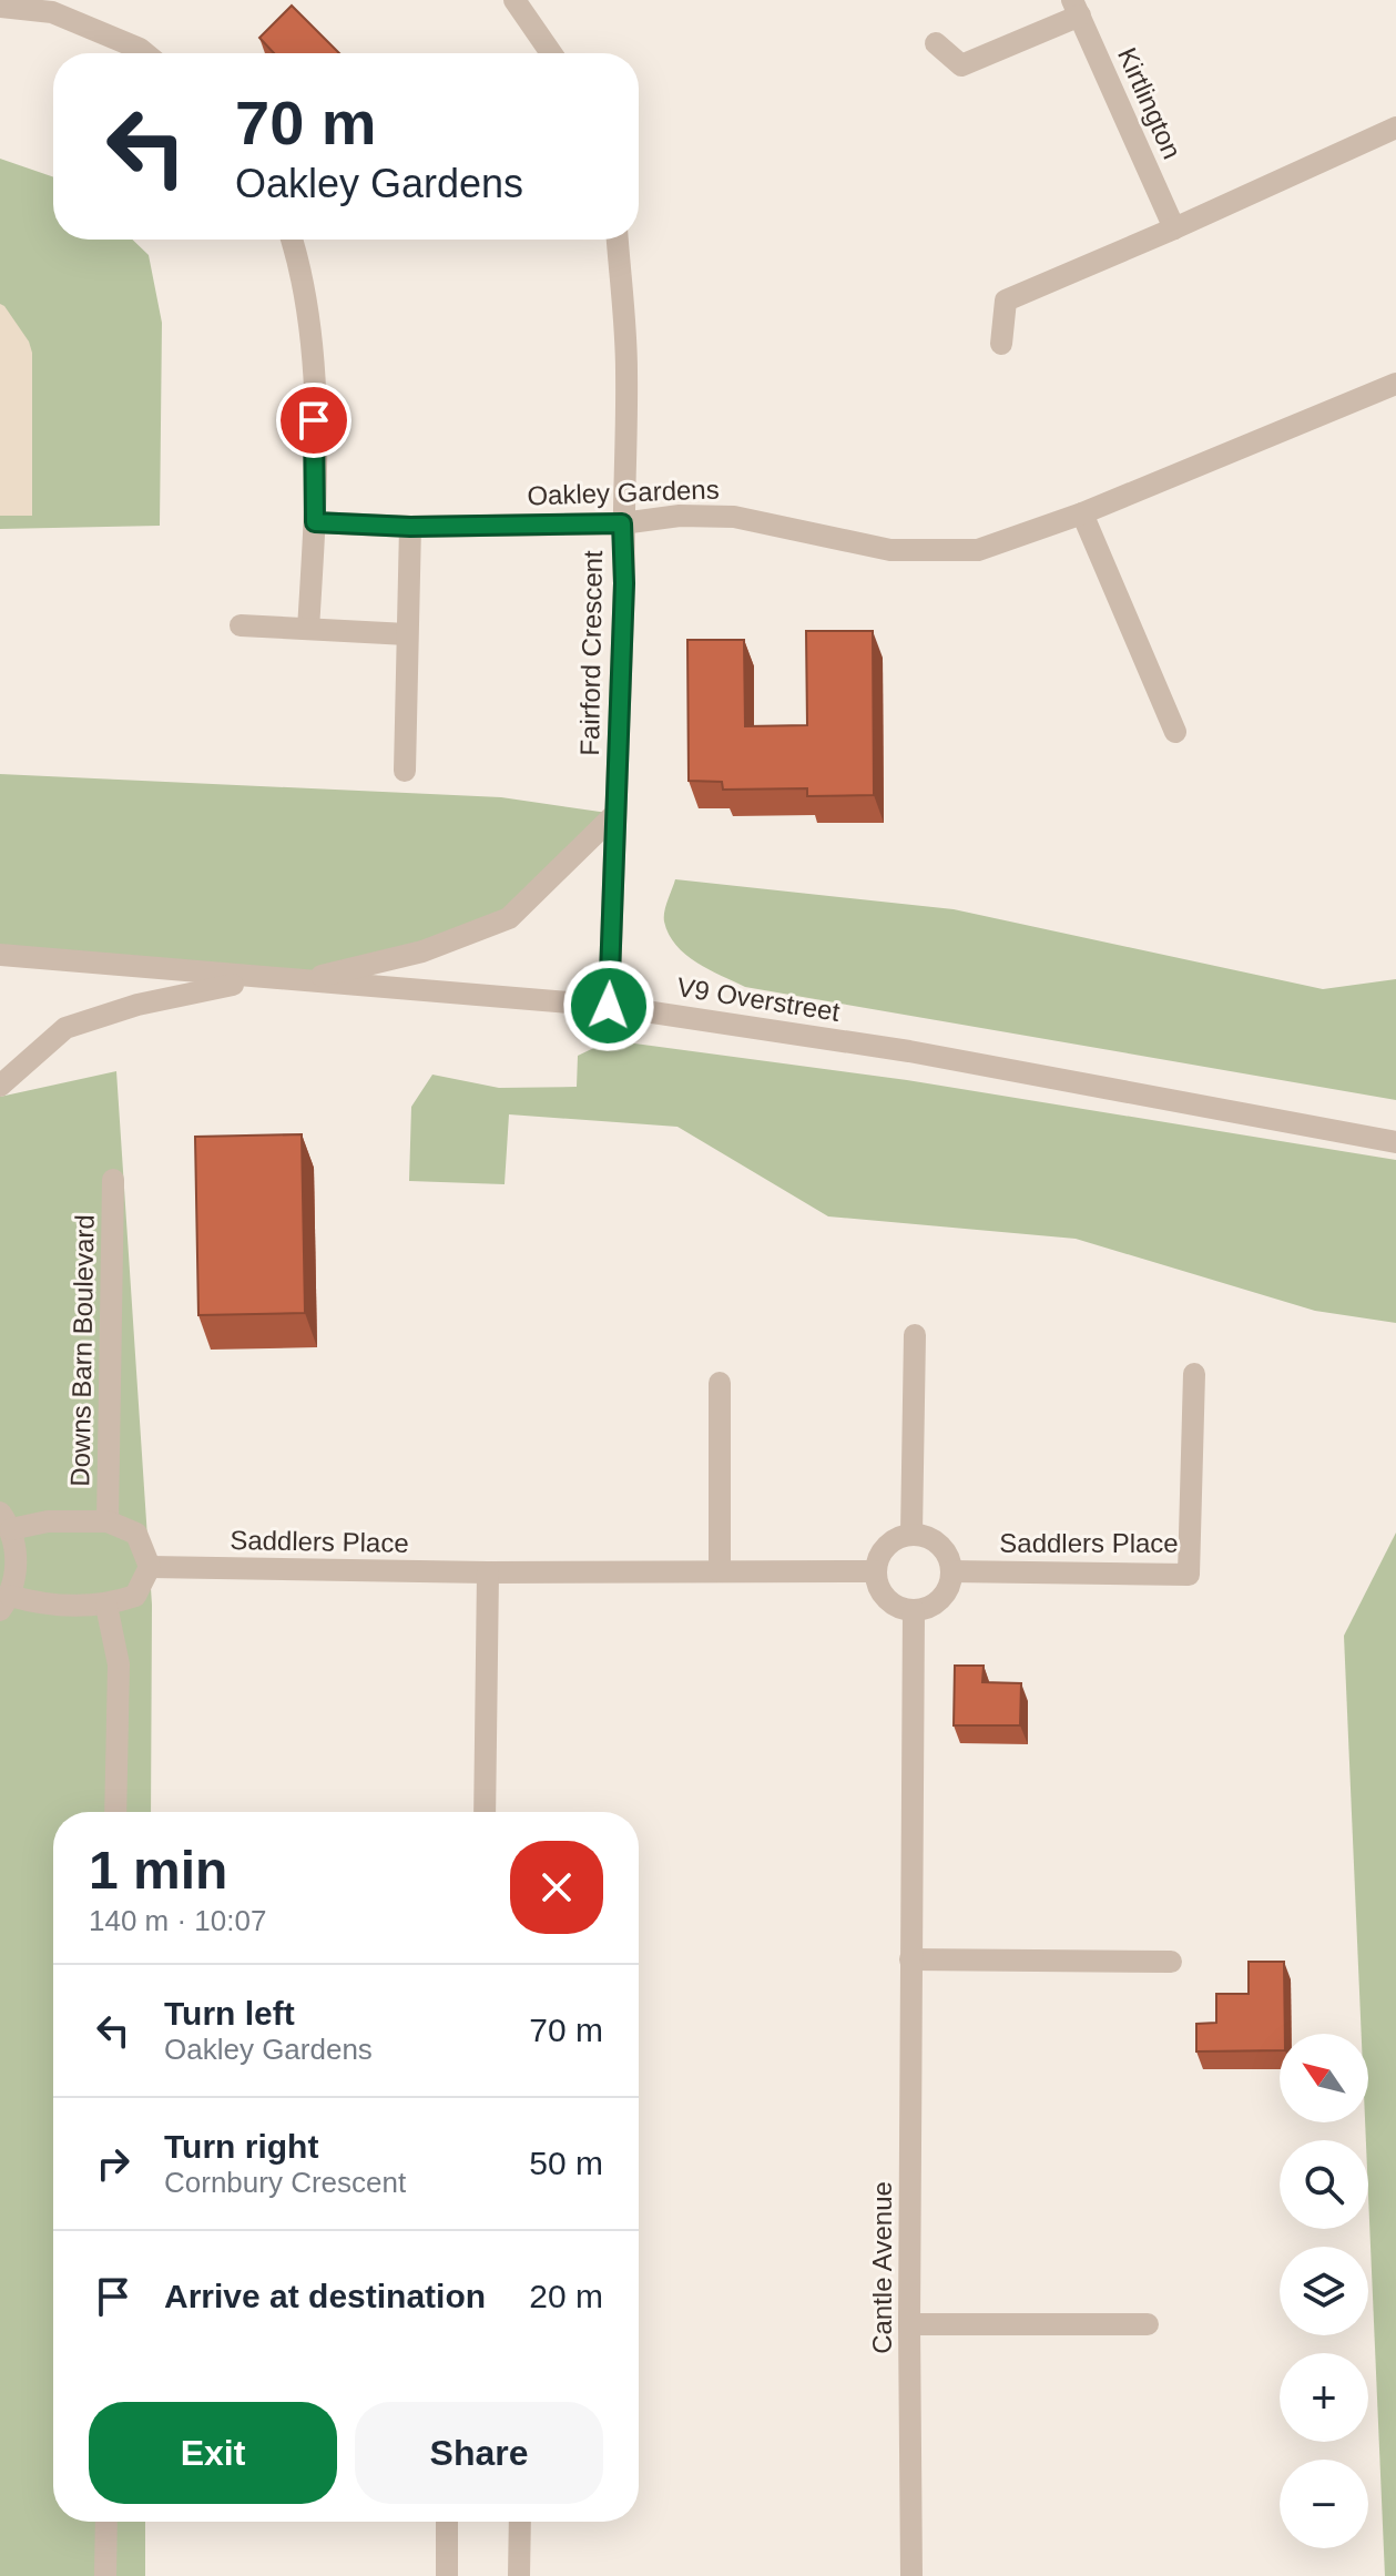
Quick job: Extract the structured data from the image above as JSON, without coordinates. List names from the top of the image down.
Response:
{
  "streets": {
    "street": [
      "Kirtlington",
      "Oakley Gardens",
      "Fairford Crescent",
      "V9 Overstreet",
      "Downs Barn Boulevard",
      "Saddlers Place",
      "Cantle Avenue"
    ]
  },
  "crossings": [
    ["Oakley Gardens", "Fairford Crescent"],
    ["Fairford Crescent", "V9 Overstreet"],
    ["Saddlers Place", "Cantle Avenue"]
  ],
  "north": "top left",
  "page": {
    "turn": ["70 m", "Oakley Gardens"],
    "heading": ["1 min", "140 m · 10:07"],
    "list": [
      {
        "name": "Turn left",
        "note": "Oakley Gardens",
        "value": "70 m"
      },
      {
        "name": "Turn right",
        "note": "Cornbury Crescent",
        "value": "50 m"
      },
      {
        "name": "Arrive at destination",
        "value": "20 m"
      }
    ],
    "map_buttons": ["+", "−"],
    "buttons": ["Exit", "Share"]
  }
}
